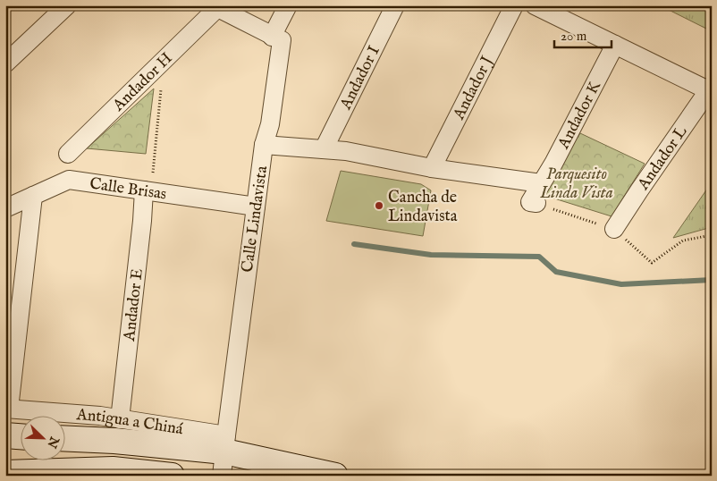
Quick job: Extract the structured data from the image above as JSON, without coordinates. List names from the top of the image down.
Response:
{
  "streets": {
    "street": [
      "Andador I",
      "Andador H",
      "Andador J",
      "Andador K",
      "Andador L",
      "Calle Brisas",
      "Calle Lindavista",
      "Andador E",
      "Antigua a Chiná"
    ]
  },
  "crossings": [
    ["Calle Brisas", "Calle Lindavista"],
    ["Calle Brisas", "Andador E"],
    ["Calle Lindavista", "Antigua a Chiná"],
    ["Andador E", "Antigua a Chiná"]
  ],
  "parks": ["Parquesito Linda Vista"],
  "places": ["Cancha de Lindavista"],
  "scale_bar": "20 m",
  "north": "bottom right"
}
